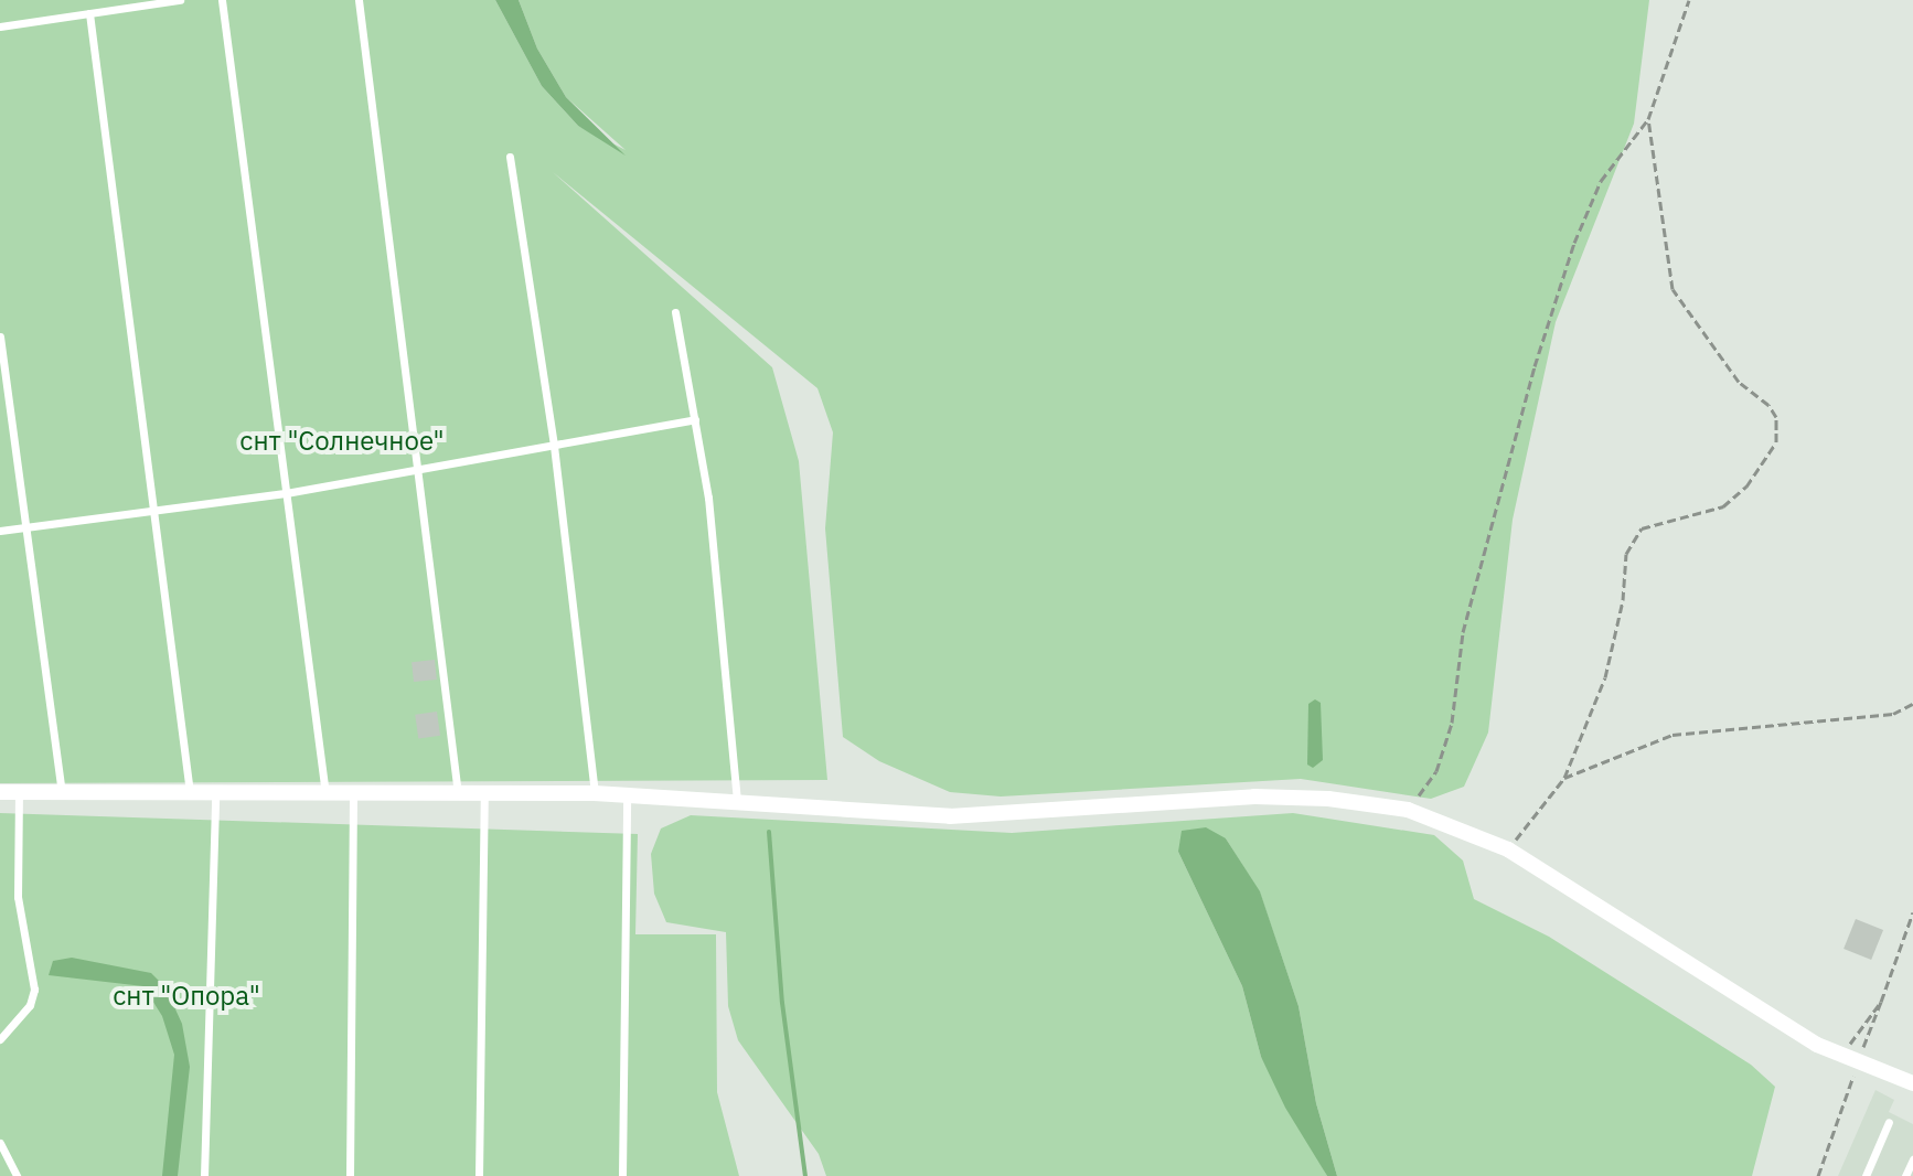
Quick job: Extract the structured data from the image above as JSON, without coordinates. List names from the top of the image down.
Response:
{
  "parks": ["снт \"Солнечное\"", "снт \"Опора\""]
}
